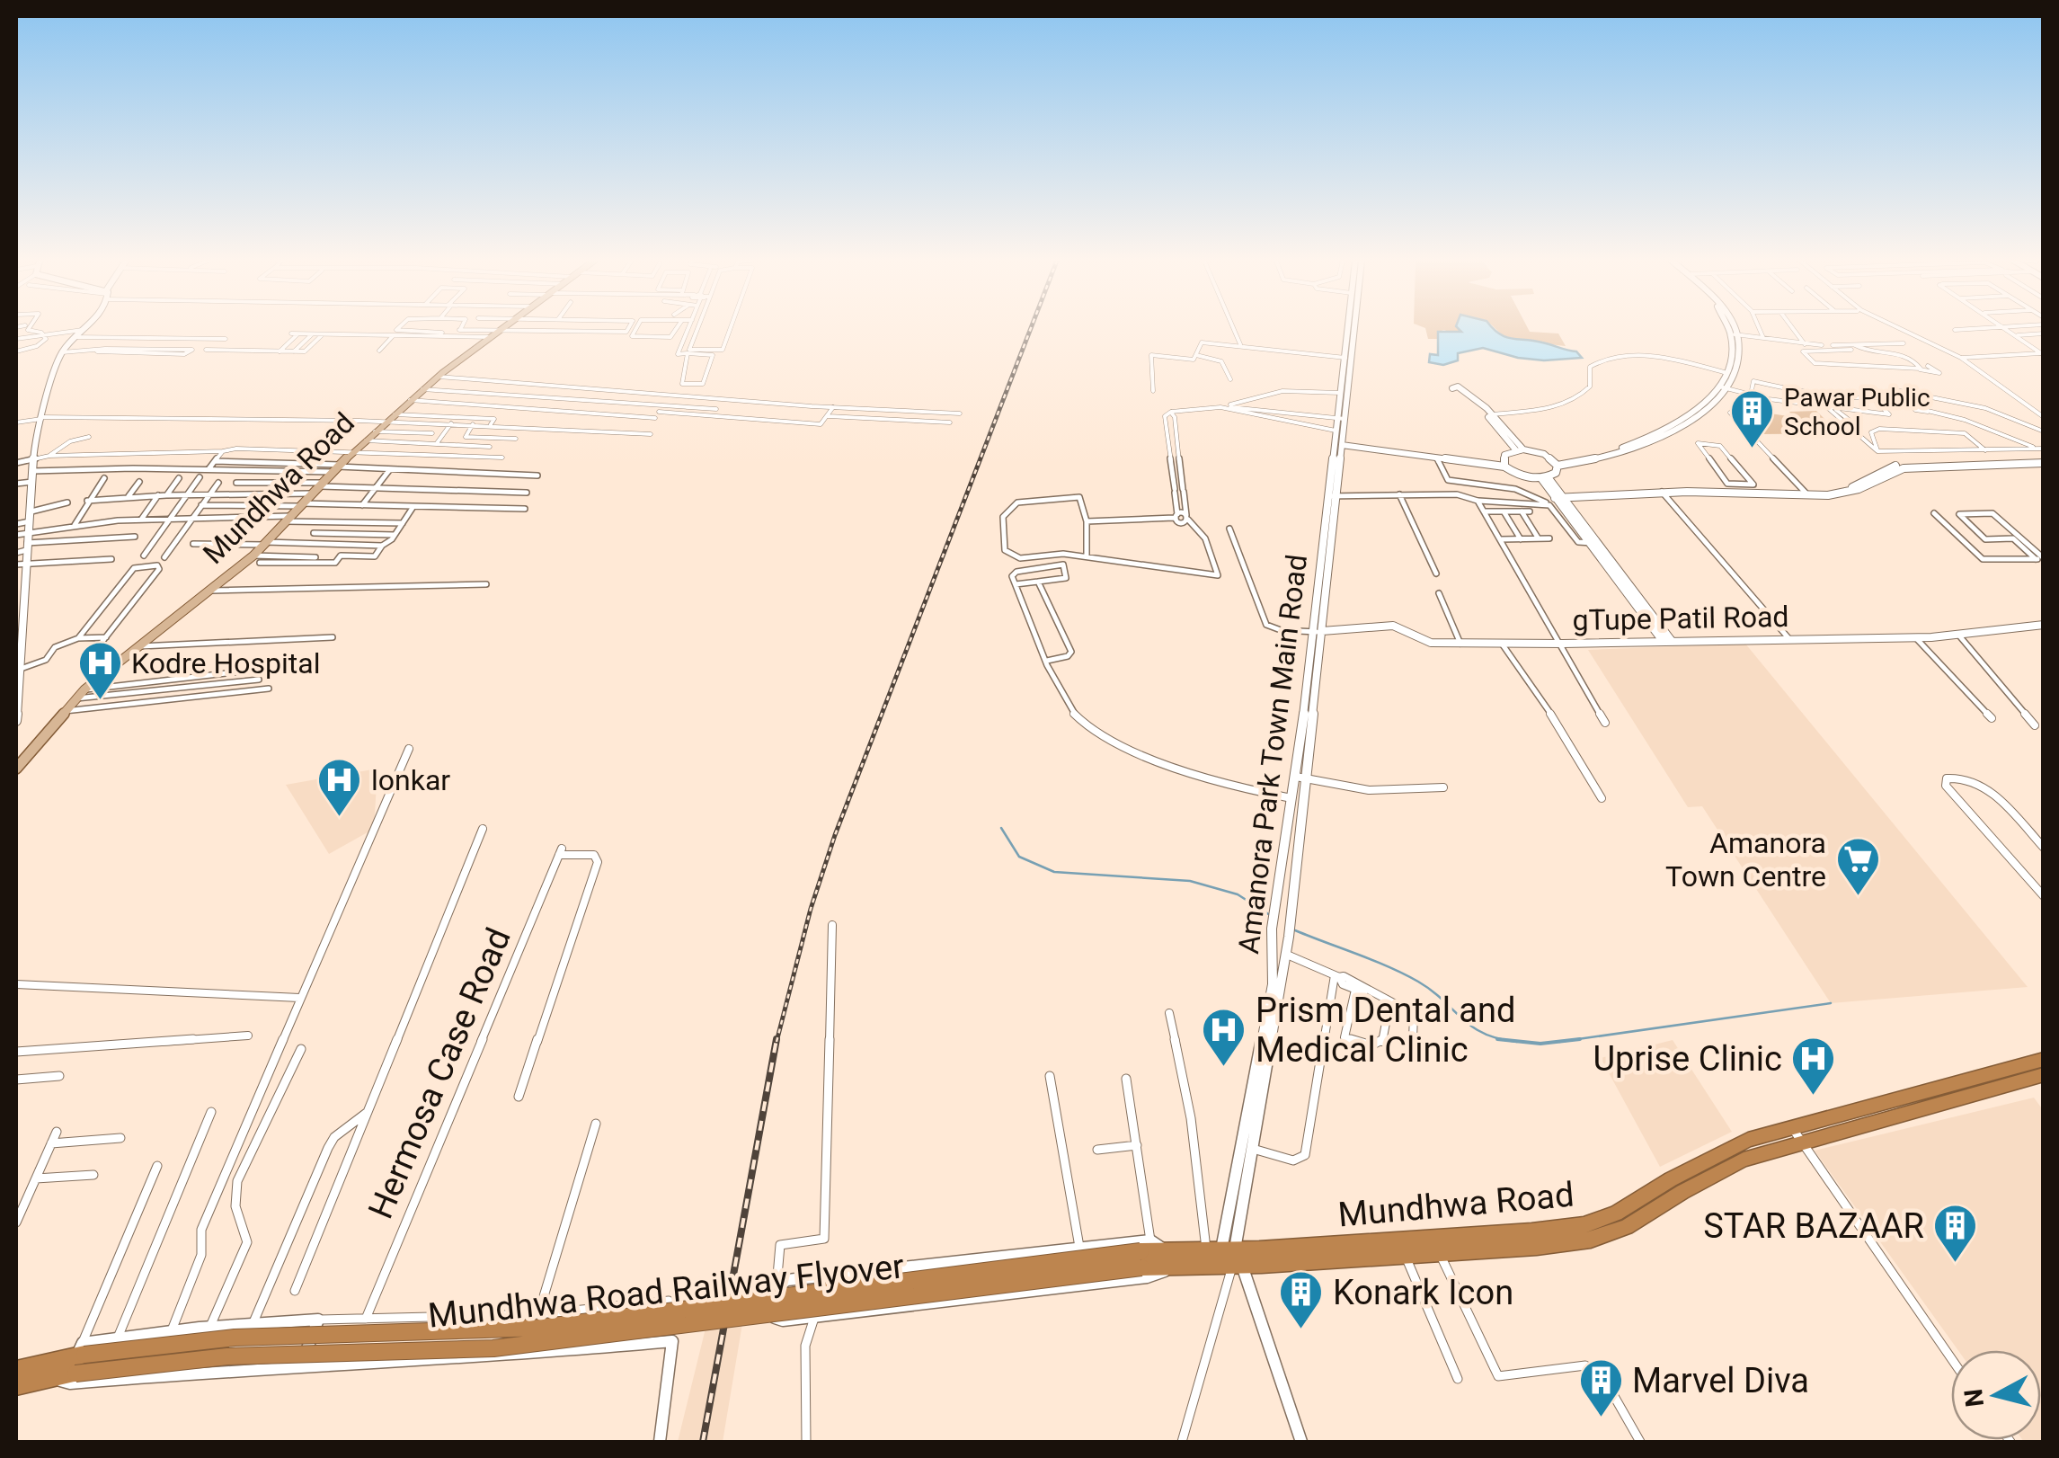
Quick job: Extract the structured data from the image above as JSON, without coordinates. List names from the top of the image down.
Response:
{
  "streets": {
    "highway": ["Mundhwa Road", "Mundhwa Road Railway Flyover"],
    "main road": ["gTupe Patil Road", "Amanora Park Town Main Road"],
    "street": ["Hermosa Case Road"]
  },
  "crossings": [
    ["Mundhwa Road", "Amanora Park Town Main Road"],
    ["Mundhwa Road", "Mundhwa Road Railway Flyover"],
    ["gTupe Patil Road", "Amanora Park Town Main Road"]
  ],
  "places": {
    "building": [
      "Pawar Public School",
      "STAR BAZAAR",
      "Konark Icon",
      "Marvel Diva"
    ],
    "hospital": [
      "Kodre Hospital",
      "lonkar",
      "Prism Dental and Medical Clinic",
      "Uprise Clinic"
    ],
    "supermarket": ["Amanora Town Centre"]
  },
  "north": "left"
}
